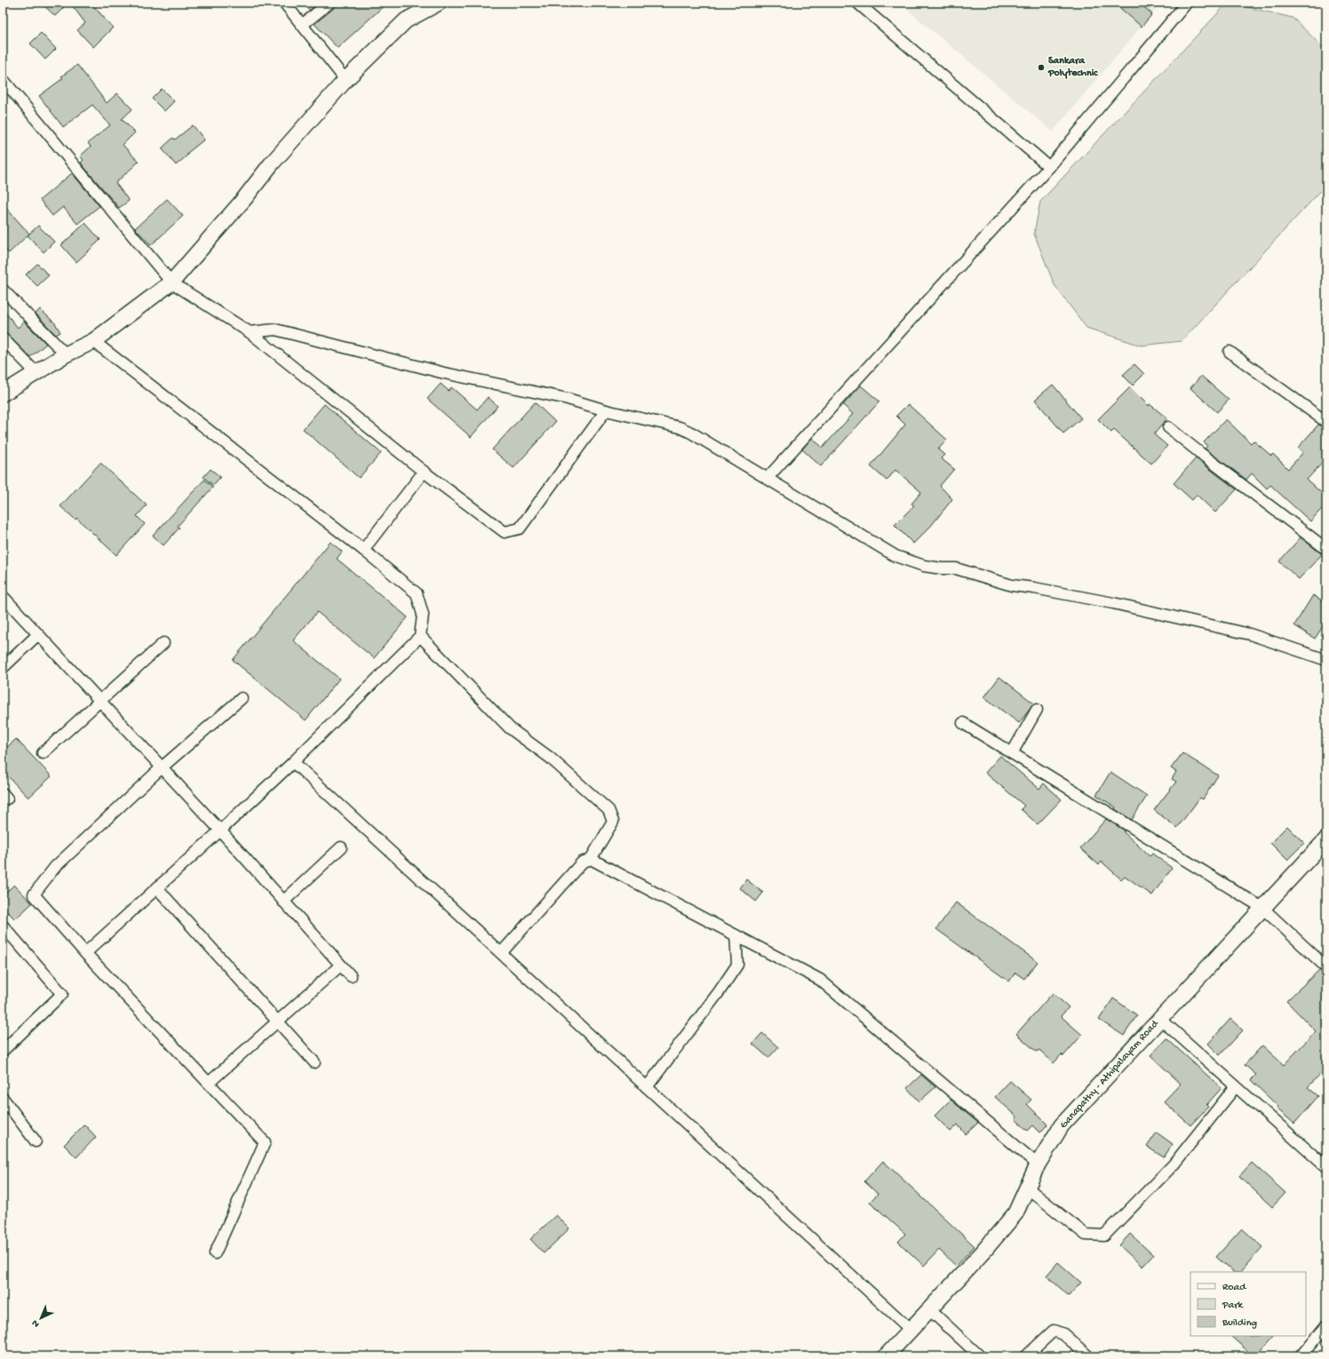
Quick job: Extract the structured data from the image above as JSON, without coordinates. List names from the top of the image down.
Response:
{
  "streets": {
    "main road": ["Ganapathy - Athipalayam Road"]
  },
  "places": ["Sankara Polytechnic"],
  "legend": ["Road", "Park", "Building"],
  "north": "bottom left"
}
